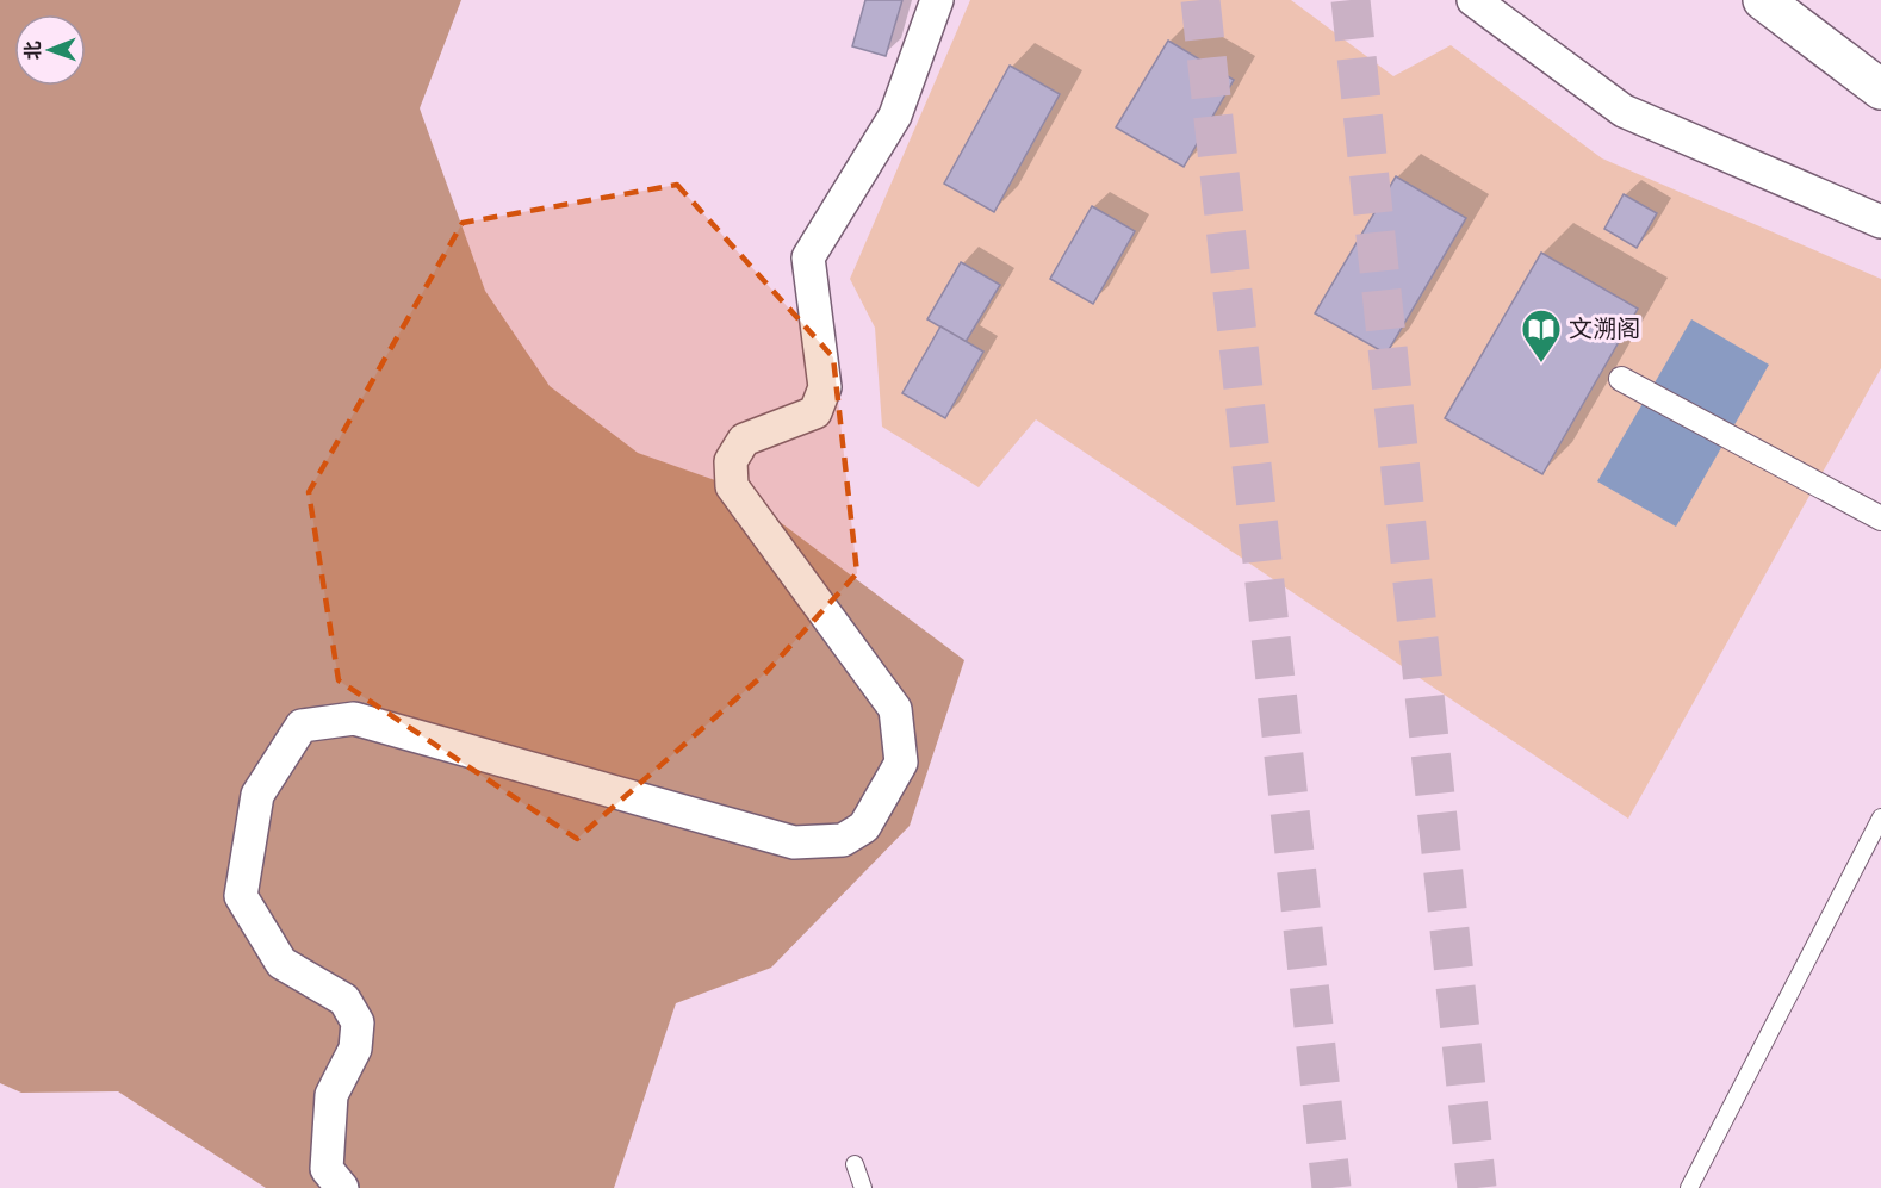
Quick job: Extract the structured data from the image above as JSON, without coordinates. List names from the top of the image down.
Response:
{
  "places": {
    "library": ["文溯阁"]
  },
  "north": "left"
}
